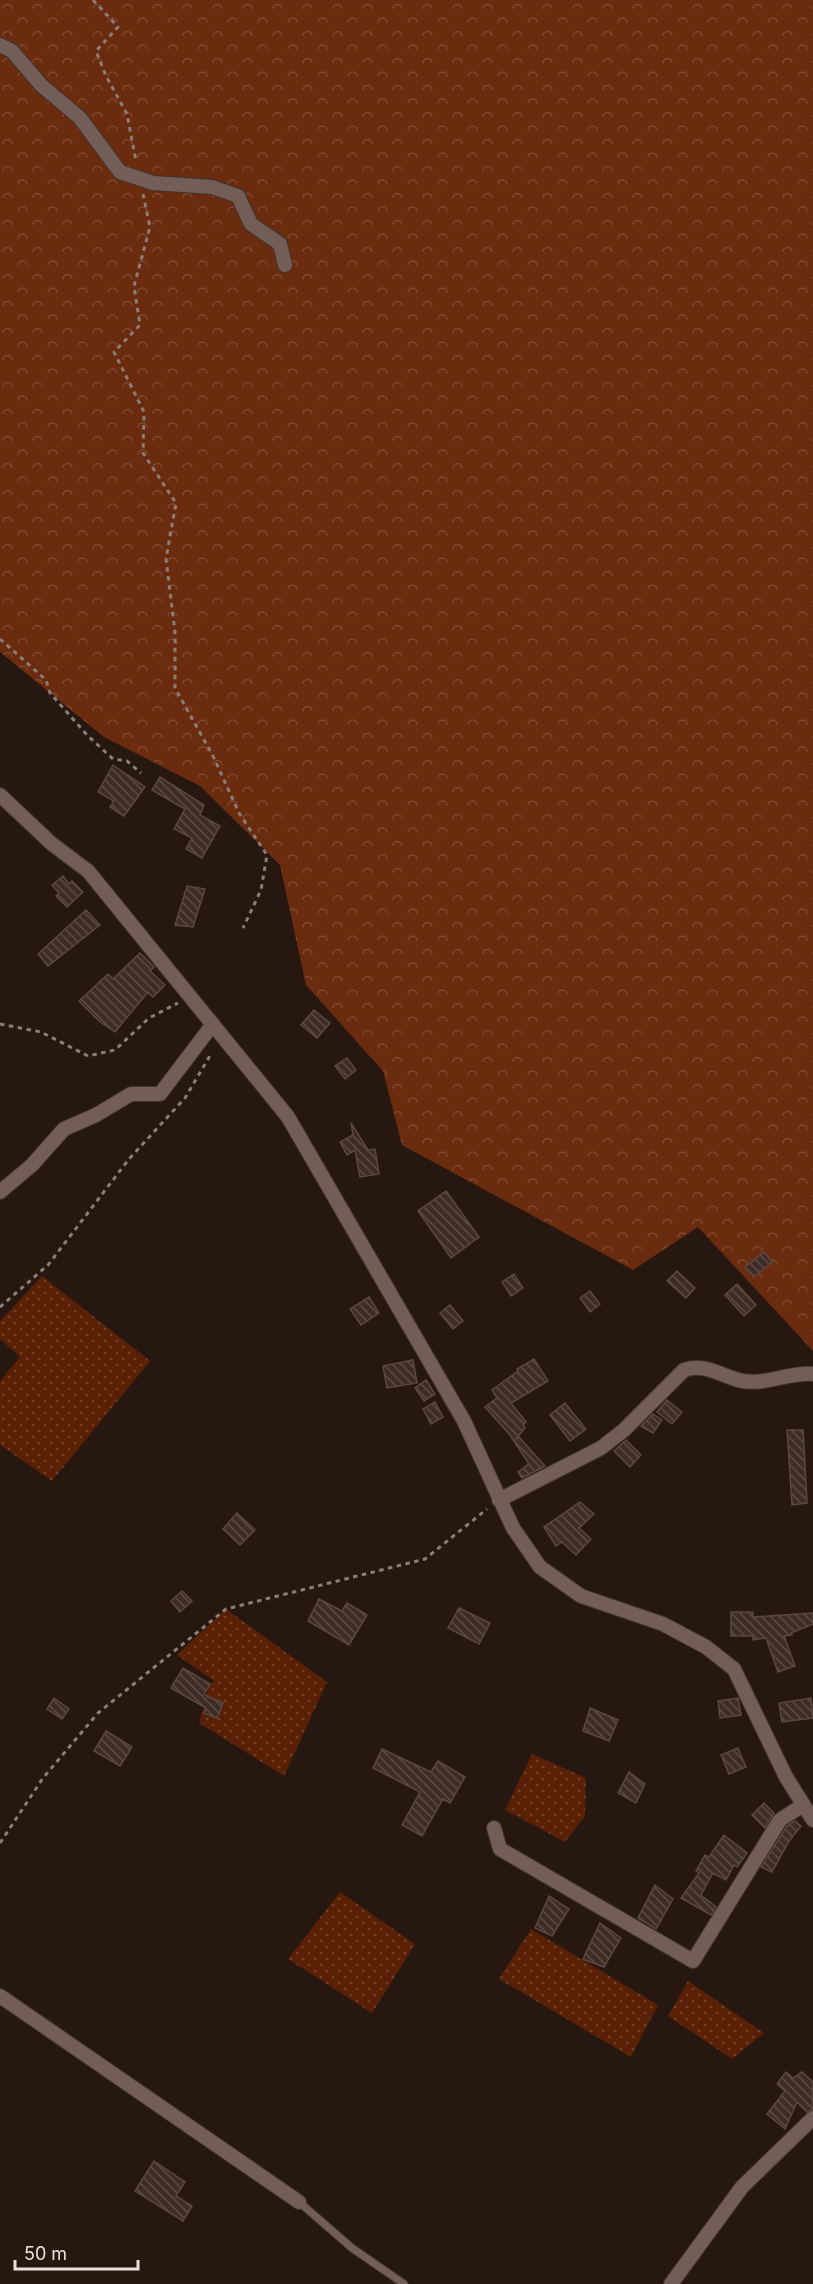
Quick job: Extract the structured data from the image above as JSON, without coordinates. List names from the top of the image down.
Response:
{
  "scale_bar": "50 m"
}
